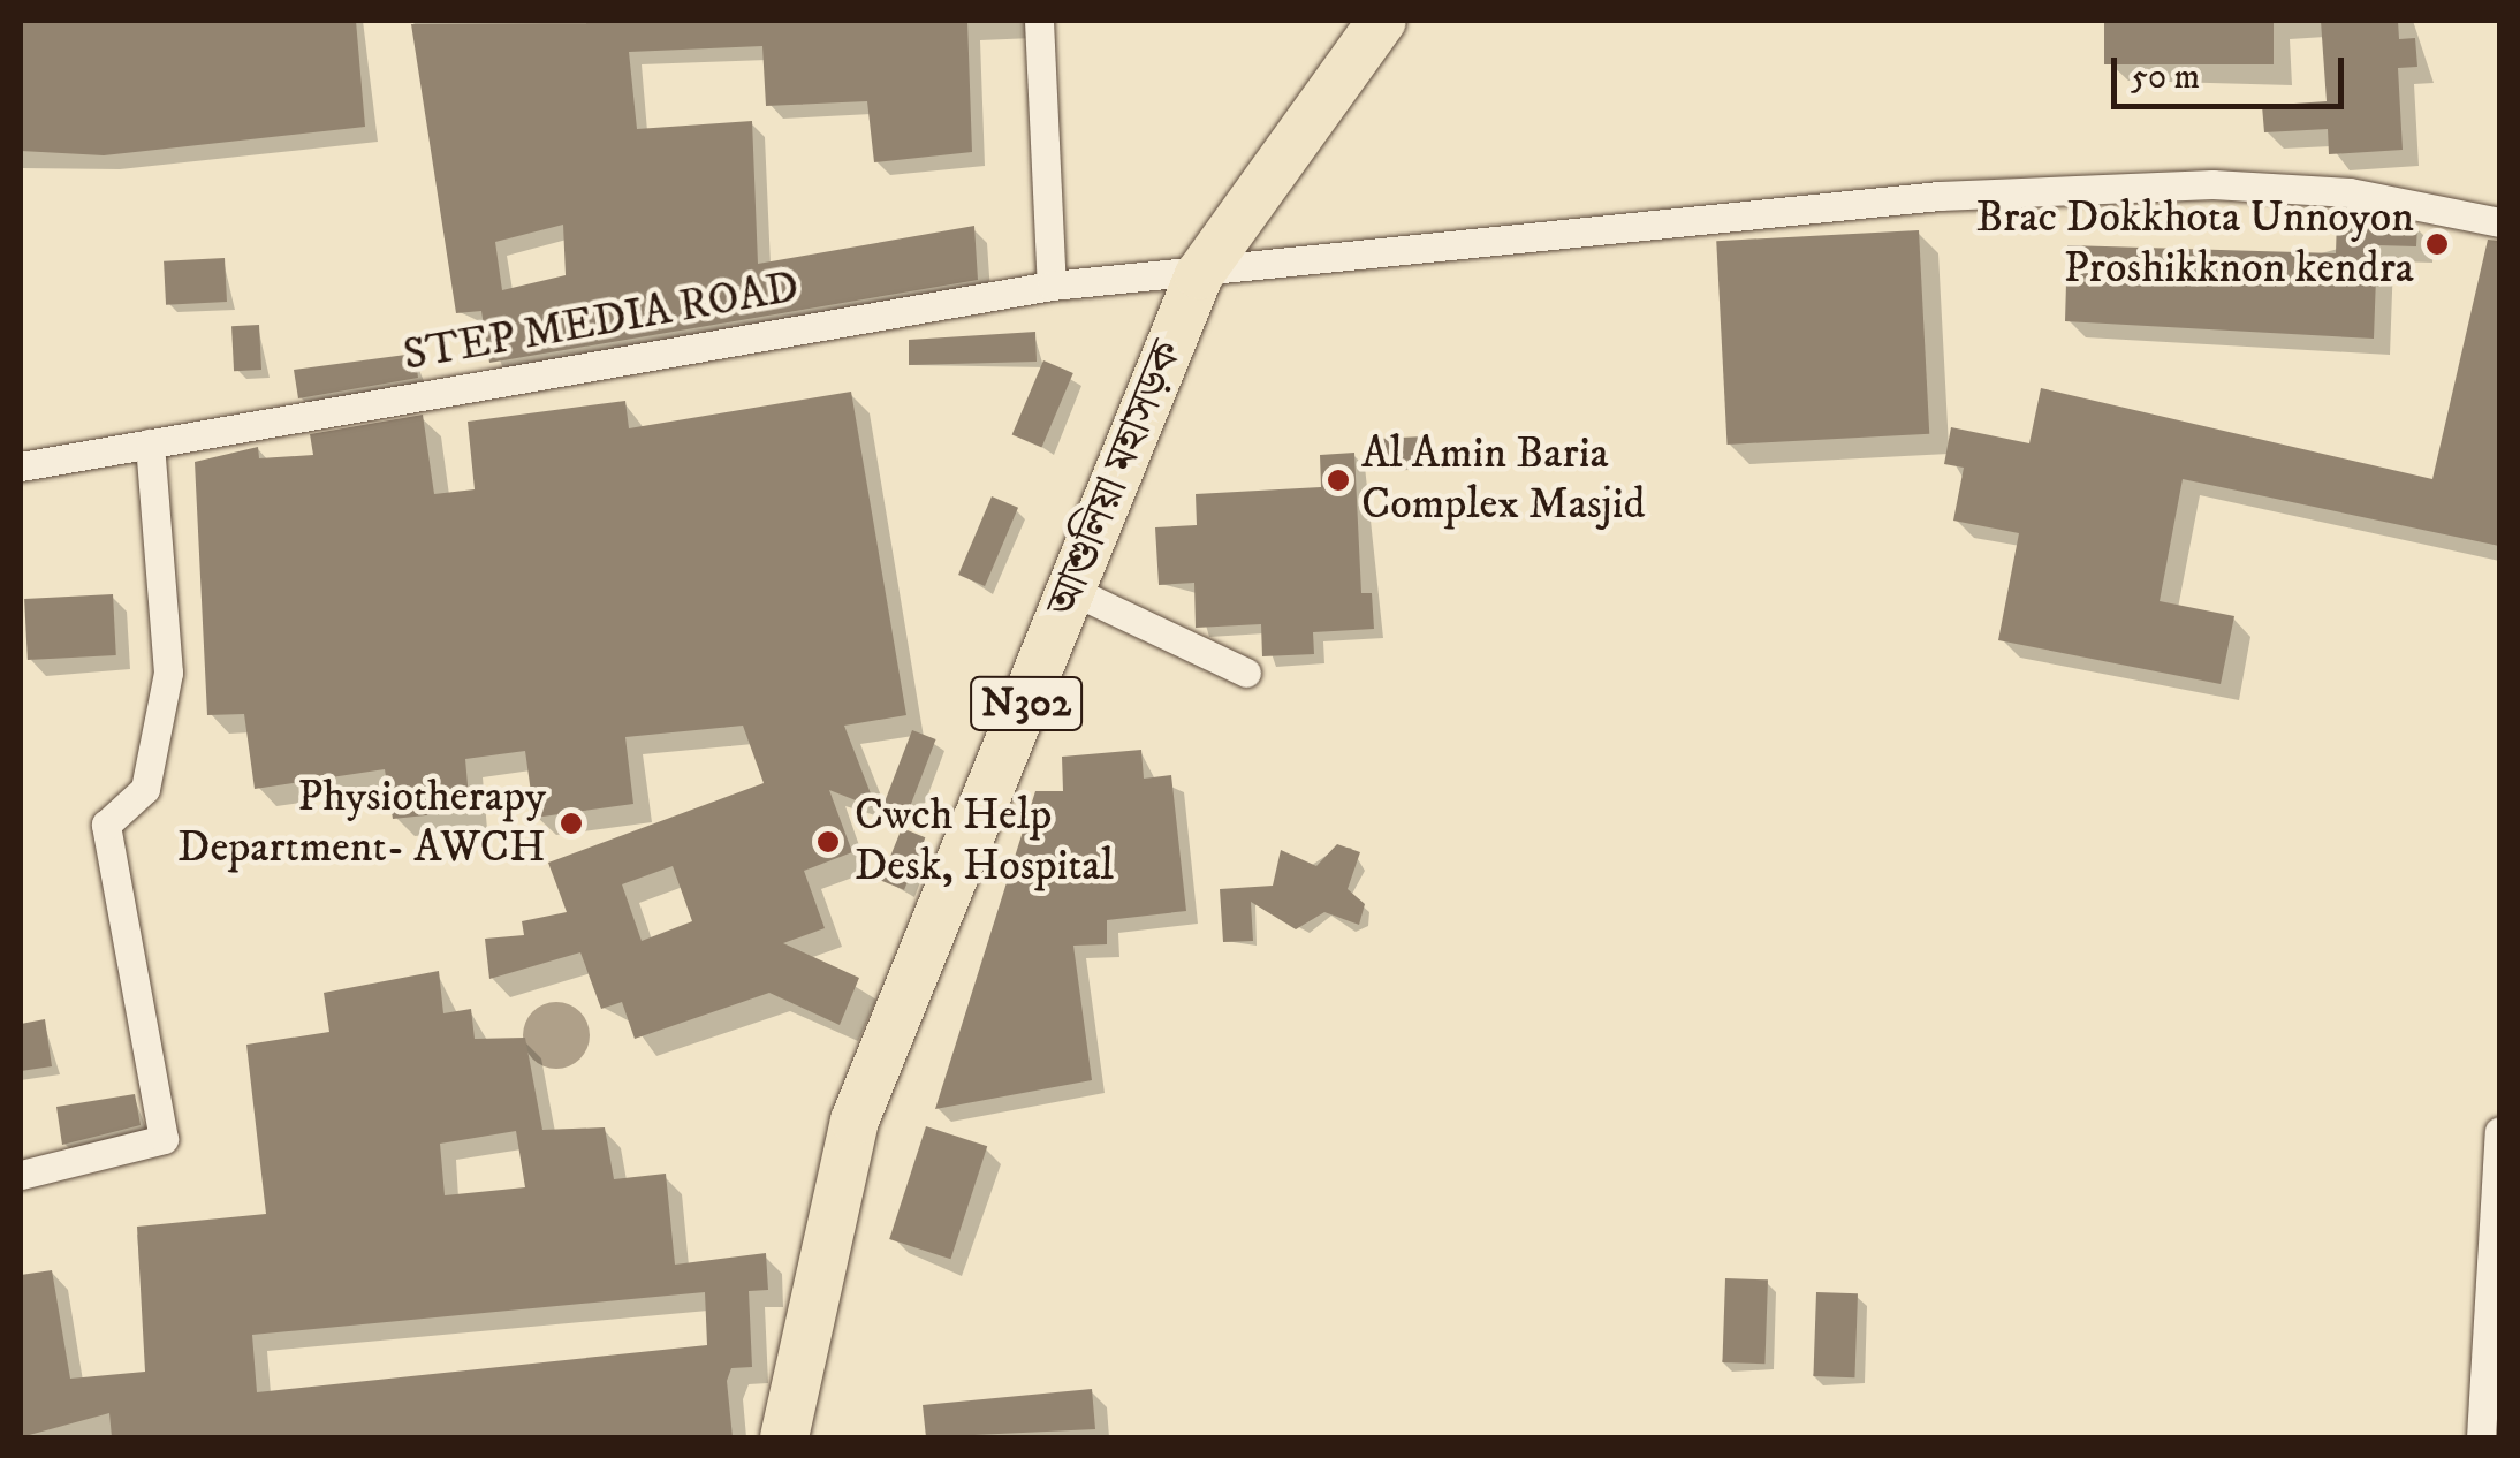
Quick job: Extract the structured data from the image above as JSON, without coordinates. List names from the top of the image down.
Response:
{
  "streets": {
    "highway": ["আশুলিয়া মহাসড়ক", "N302"],
    "street": ["STEP MEDIA ROAD"]
  },
  "crossings": [
    ["STEP MEDIA ROAD", "আশুলিয়া মহাসড়ক"]
  ],
  "places": [
    "Brac Dokkhota Unnoyon Proshikknon kendra",
    "Al Amin Baria Complex Masjid",
    "Physiotherapy Department- AWCH",
    "Cwch Help Desk, Hospital"
  ],
  "scale_bar": "50 m"
}
